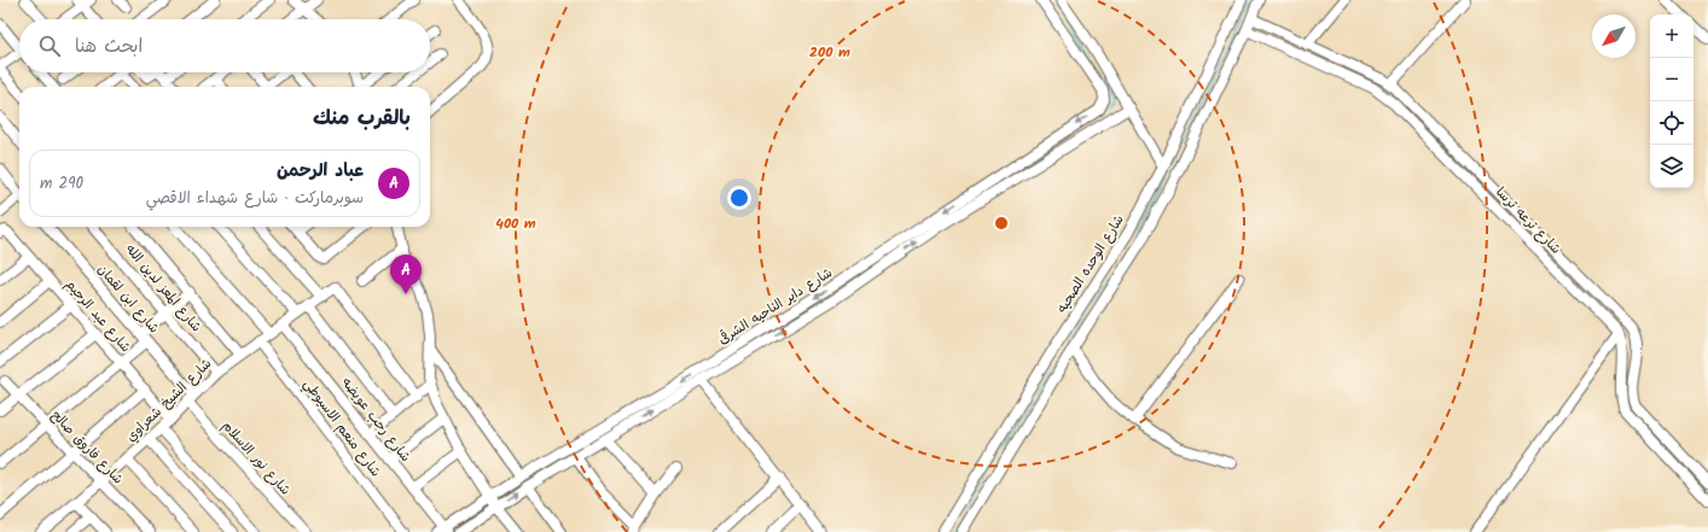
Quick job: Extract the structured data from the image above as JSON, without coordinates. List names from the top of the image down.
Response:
{
  "streets": {
    "street": [
      "شارع ترعه ترسا",
      "شارع الوحده الصحيه",
      "شارع المعز لدين الله",
      "شارع ابن لقمان",
      "شارع داير الناحيه الشرقى",
      "شارع عبد الرحيم",
      "شارع الشيخ شعراوي",
      "شارع رجب عويضه",
      "شارع منعم الاسيوطي",
      "شارع فاروق صالح",
      "شارع نور الاسلام"
    ]
  },
  "crossings": [
    ["شارع ترعه ترسا", "شارع الوحده الصحيه"],
    ["شارع المعز لدين الله", "شارع الشيخ شعراوي"],
    ["شارع ابن لقمان", "شارع الشيخ شعراوي"],
    ["شارع ابن لقمان", "شارع نور الاسلام"],
    ["شارع داير الناحيه الشرقى", "شارع رجب عويضه"],
    ["شارع عبد الرحيم", "شارع الشيخ شعراوي"],
    ["شارع الشيخ شعراوي", "شارع رجب عويضه"],
    ["شارع الشيخ شعراوي", "شارع منعم الاسيوطي"],
    ["شارع الشيخ شعراوي", "شارع فاروق صالح"],
    ["شارع الشيخ شعراوي", "شارع نور الاسلام"]
  ],
  "north": "bottom left",
  "page": {
    "map_buttons": ["+", "−"],
    "search": "ابحث هنا",
    "heading": "بالقرب منك",
    "list": [
      {
        "mark": "A",
        "name": "عباد الرحمن",
        "note": "سوبرماركت · شارع شهداء الاقصي",
        "value": "290 m"
      }
    ],
    "pins": "A"
  },
  "rings": ["200 m", "400 m"]
}
